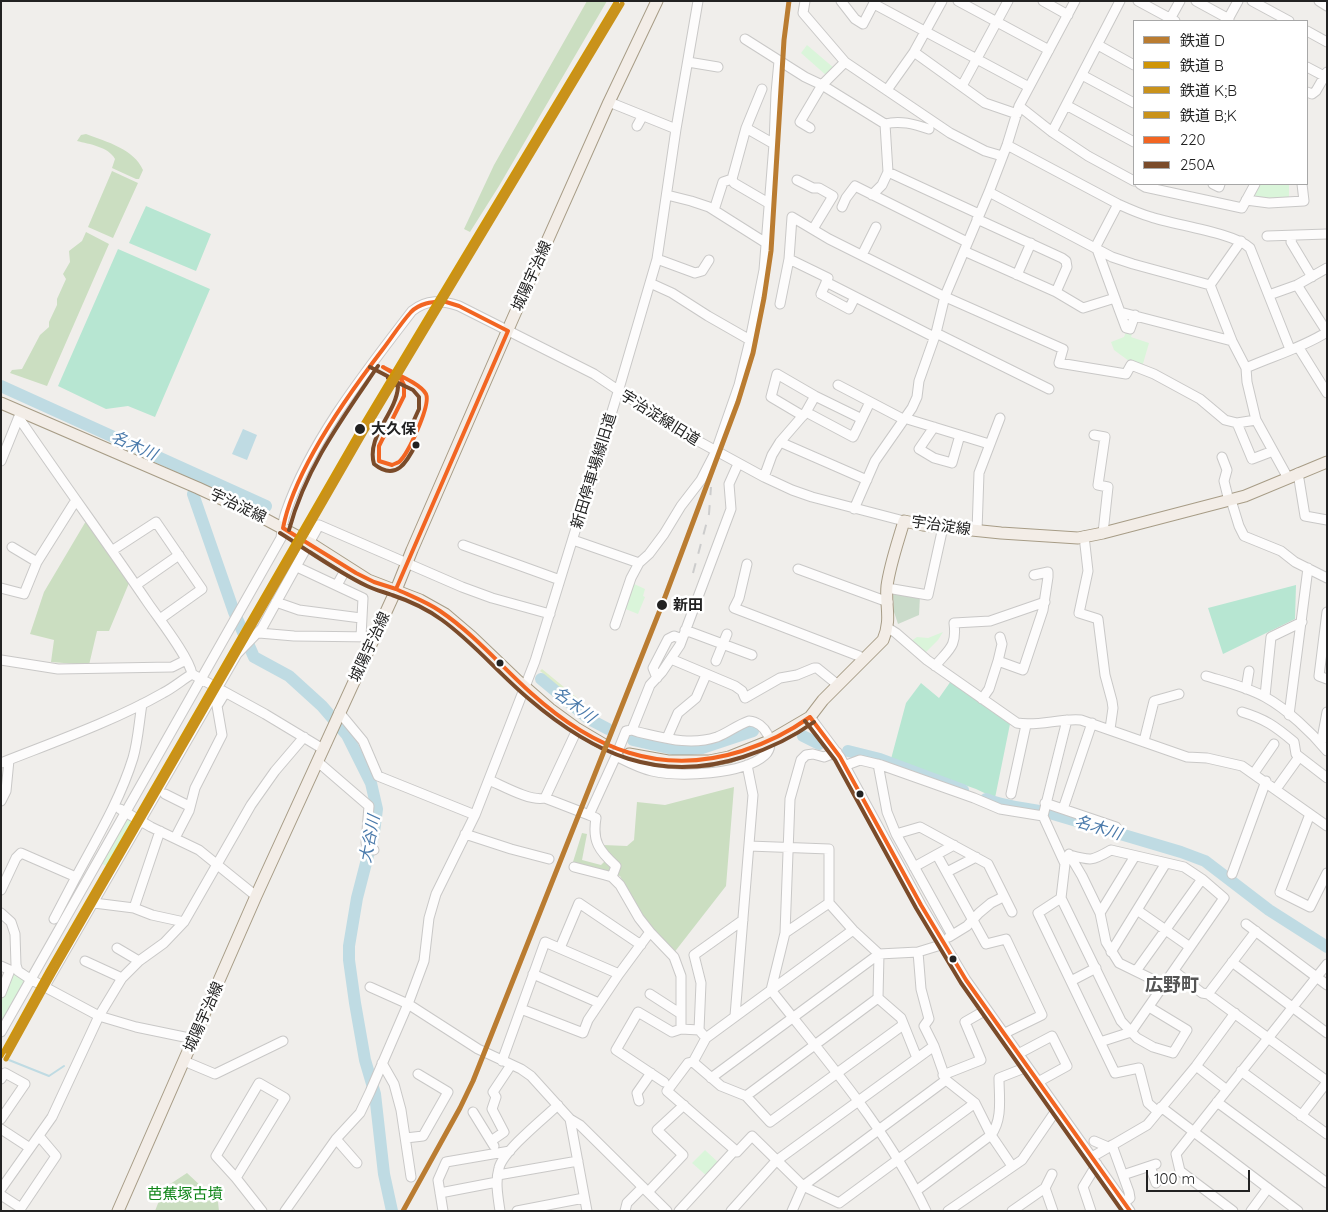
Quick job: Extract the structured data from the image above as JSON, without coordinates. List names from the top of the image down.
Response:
{
  "streets": {
    "main road": ["城陽宇治線", "宇治淀線"],
    "street": ["宇治淀線旧道", "新田停車場線旧道"]
  },
  "crossings": [
    ["城陽宇治線", "宇治淀線旧道"],
    ["城陽宇治線", "宇治淀線"],
    ["宇治淀線旧道", "新田停車場線旧道"],
    ["宇治淀線旧道", "宇治淀線"]
  ],
  "districts": ["広野町"],
  "water": ["名木川", "大谷川"],
  "parks": ["芭蕉塚古墳"],
  "places": ["大久保", "新田"],
  "lines": [
    "rail line D",
    "rail line B",
    "rail line K;B",
    "rail line B;K",
    "transit line 220",
    "transit line 250A"
  ],
  "legend": [
    "鉄道 D",
    "鉄道 B",
    "鉄道 K;B",
    "鉄道 B;K",
    "220",
    "250A"
  ],
  "scale_bar": "100 m"
}
